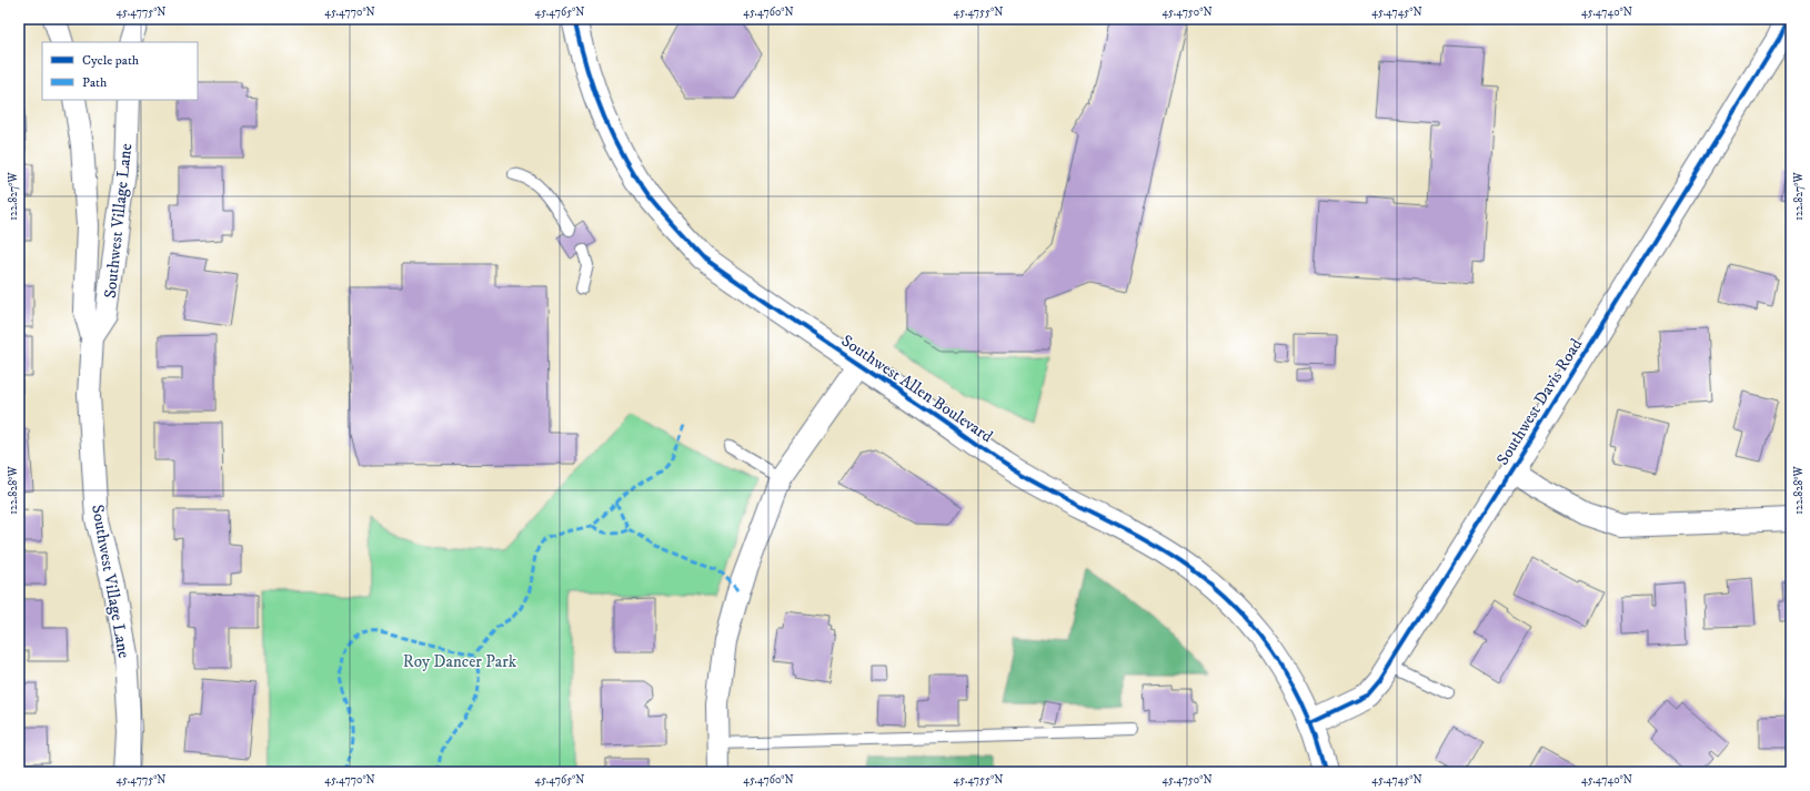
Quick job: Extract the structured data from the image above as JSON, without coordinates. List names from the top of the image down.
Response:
{
  "streets": {
    "street": ["Southwest Village Lane", "Southwest Allen Boulevard", "Southwest Davis Road"]
  },
  "crossings": [
    ["Southwest Allen Boulevard", "Southwest Davis Road"]
  ],
  "parks": ["Roy Dancer Park"],
  "legend": ["Cycle path", "Path"],
  "coordinates": [
    "45.4775°N",
    "45.4770°N",
    "45.4765°N",
    "45.4760°N",
    "45.4755°N",
    "45.4750°N",
    "45.4745°N",
    "45.4740°N",
    "122.827°W",
    "122.828°W"
  ]
}
